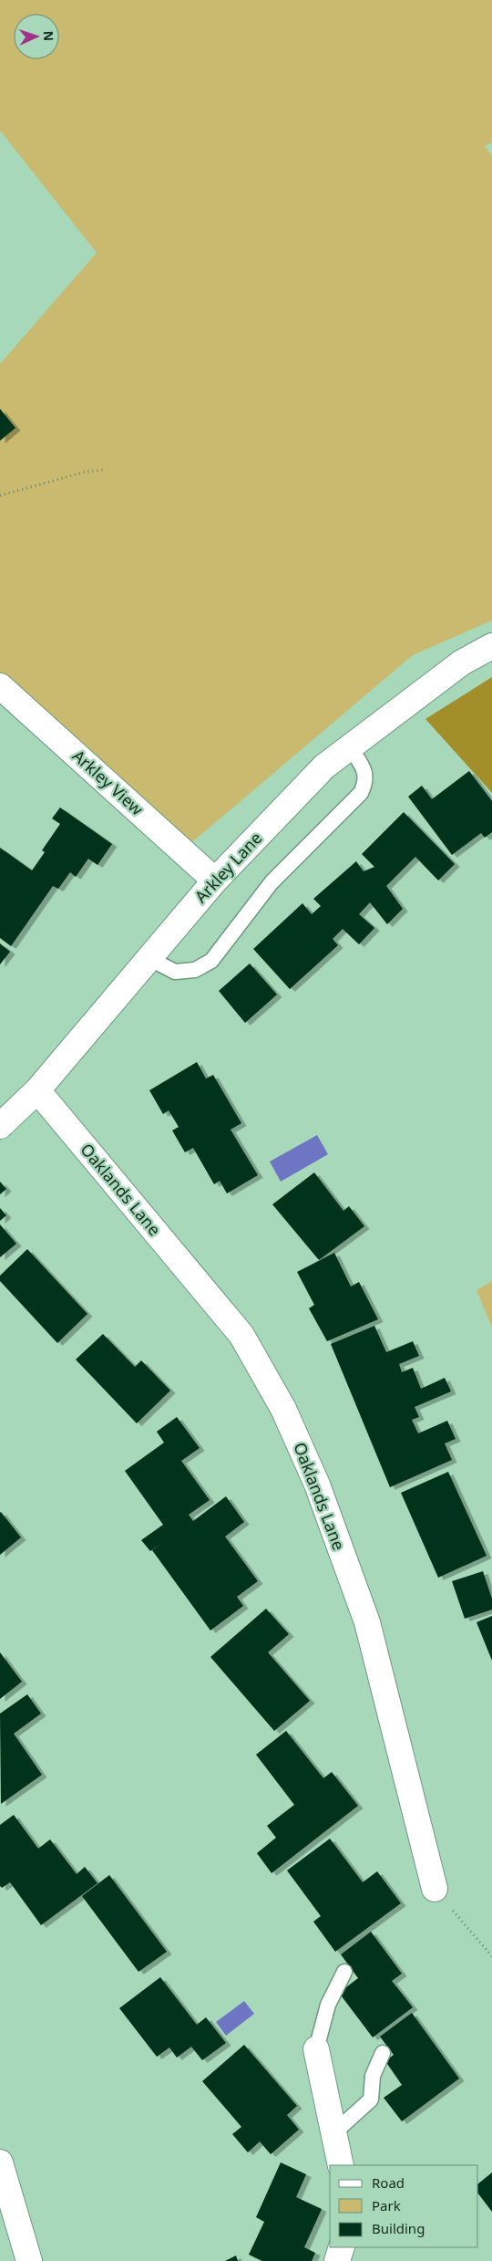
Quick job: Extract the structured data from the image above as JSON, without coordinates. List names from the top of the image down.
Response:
{
  "streets": {
    "street": ["Arkley View", "Arkley Lane", "Oaklands Lane"]
  },
  "crossings": [
    ["Arkley View", "Arkley Lane"],
    ["Arkley Lane", "Oaklands Lane"]
  ],
  "legend": ["Road", "Park", "Building"],
  "north": "right"
}
